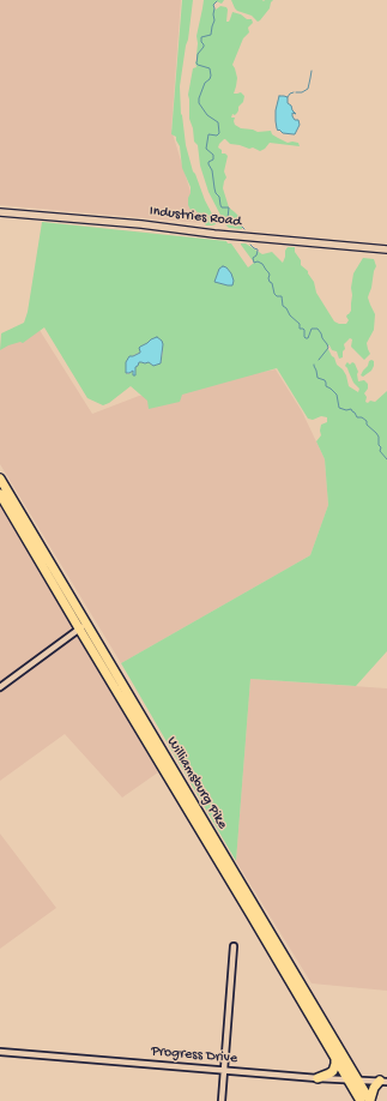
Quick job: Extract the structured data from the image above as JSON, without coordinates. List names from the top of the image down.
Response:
{
  "streets": {
    "main road": ["Williamsburg Pike"],
    "street": ["Industries Road", "Progress Drive"]
  },
  "crossings": [
    ["Williamsburg Pike", "Progress Drive"]
  ]
}
